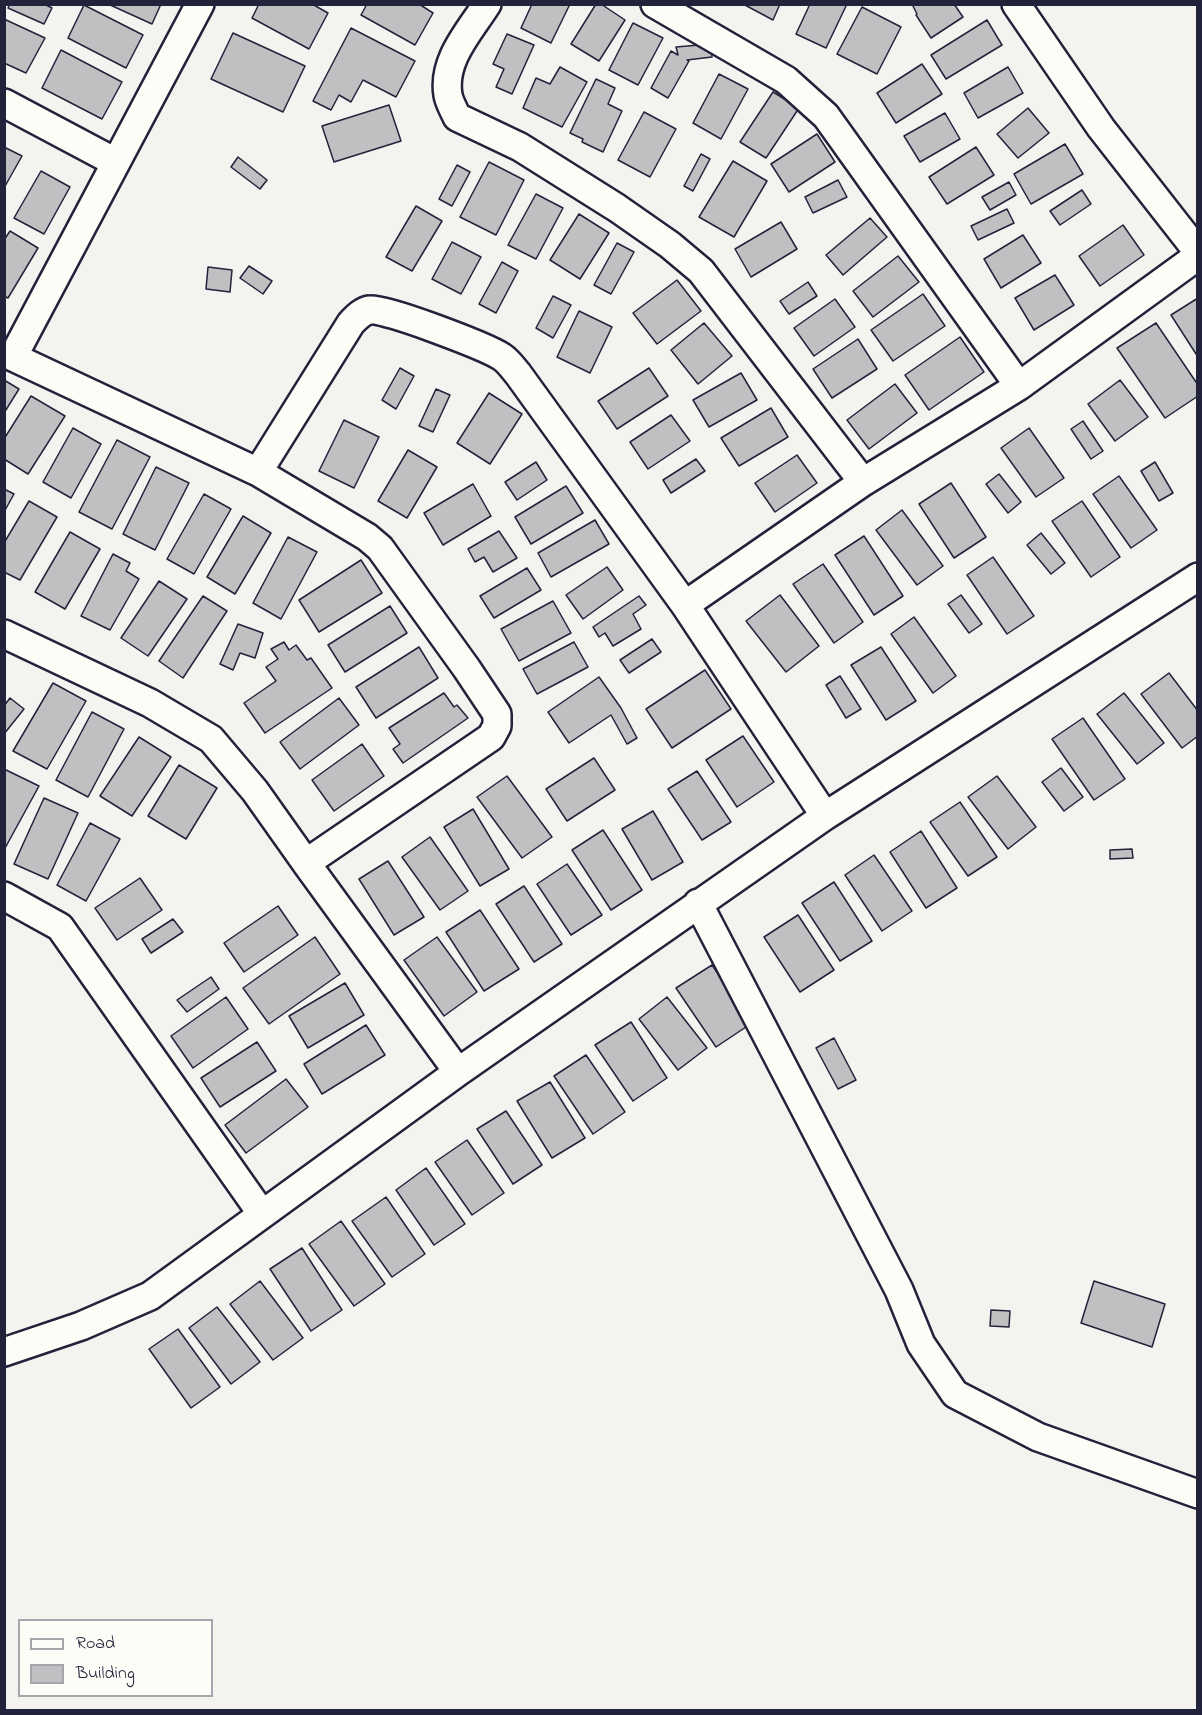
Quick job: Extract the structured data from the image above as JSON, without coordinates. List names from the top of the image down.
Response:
{
  "legend": ["Road", "Building"]
}
